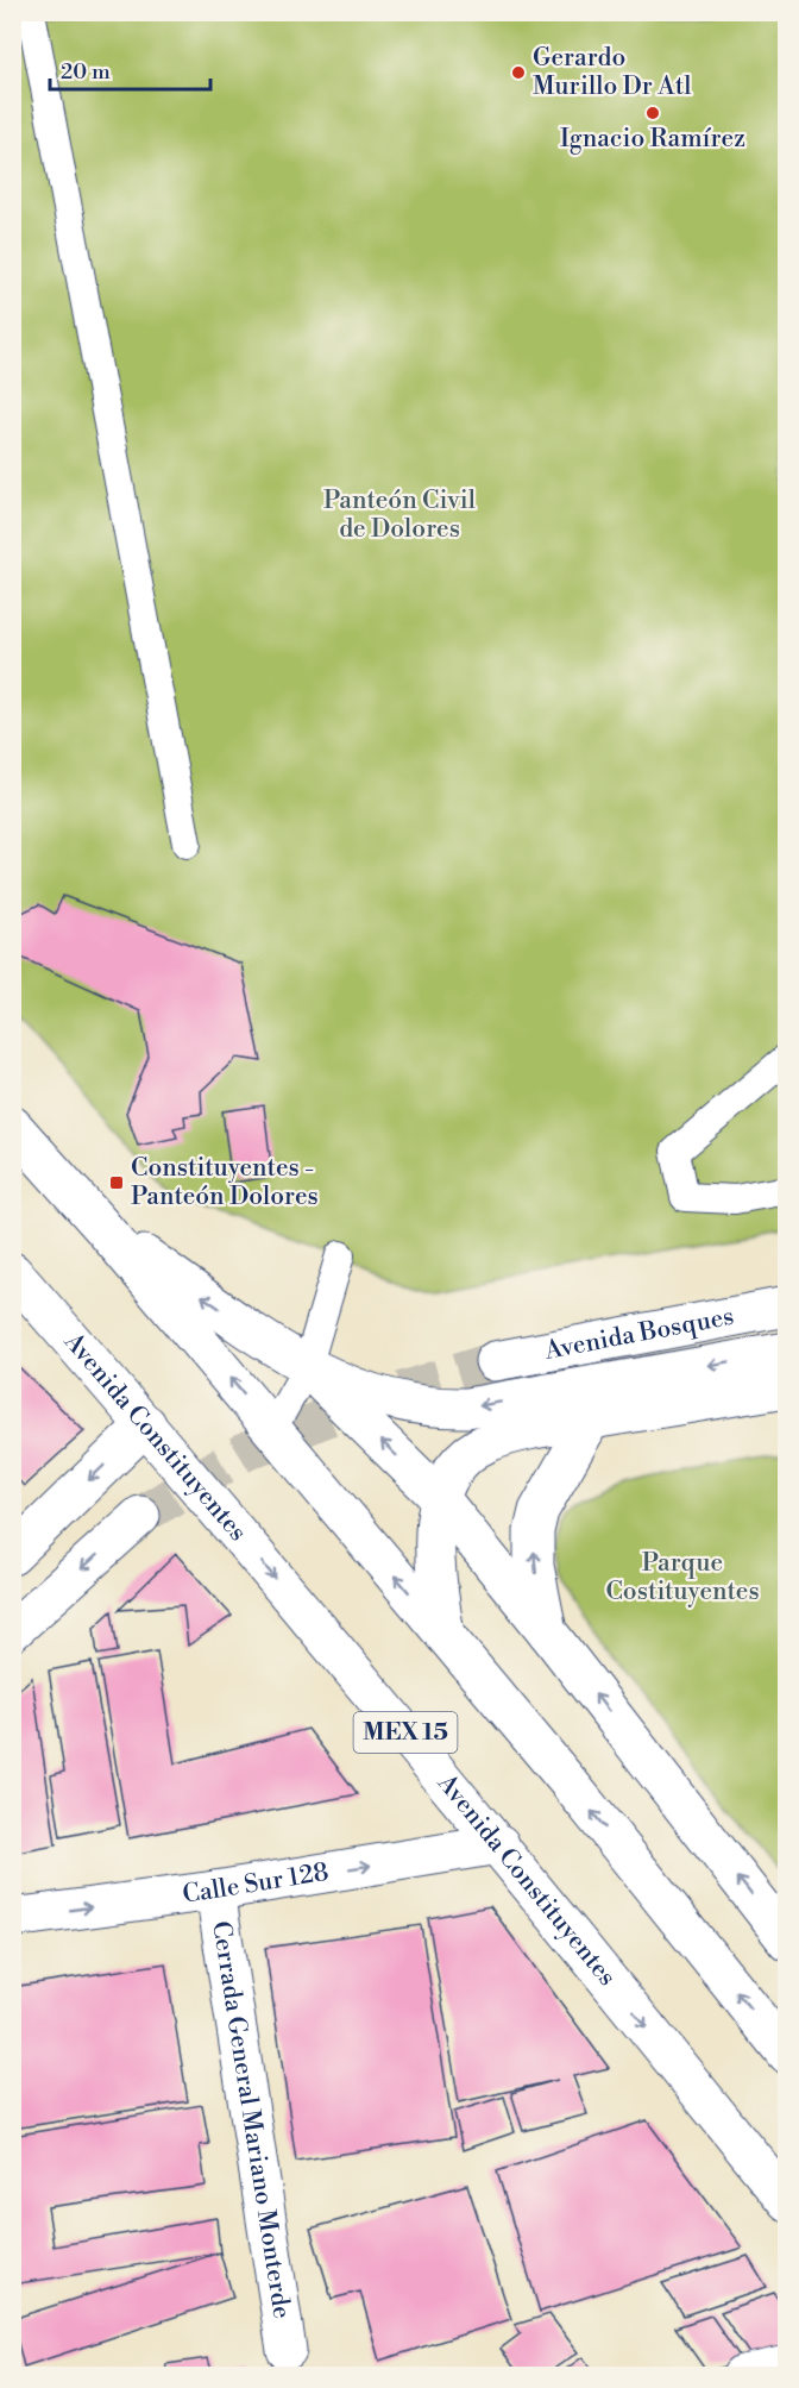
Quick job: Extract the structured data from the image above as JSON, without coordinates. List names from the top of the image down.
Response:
{
  "streets": {
    "main road": [
      "Avenida Bosques",
      "Avenida Constituyentes",
      "MEX 15",
      "Calle Sur 128",
      "Cerrada General Mariano Monterde"
    ]
  },
  "crossings": [
    ["Avenida Constituyentes", "Calle Sur 128"],
    ["Calle Sur 128", "Cerrada General Mariano Monterde"]
  ],
  "one_way": ["Calle Sur 128"],
  "parks": ["Panteón Civil de Dolores", "Parque Costituyentes"],
  "places": {
    "other": ["Gerardo Murillo Dr Atl", "Ignacio Ramírez"],
    "transit": ["Constituyentes - Panteón Dolores"]
  },
  "scale_bar": "20 m"
}
